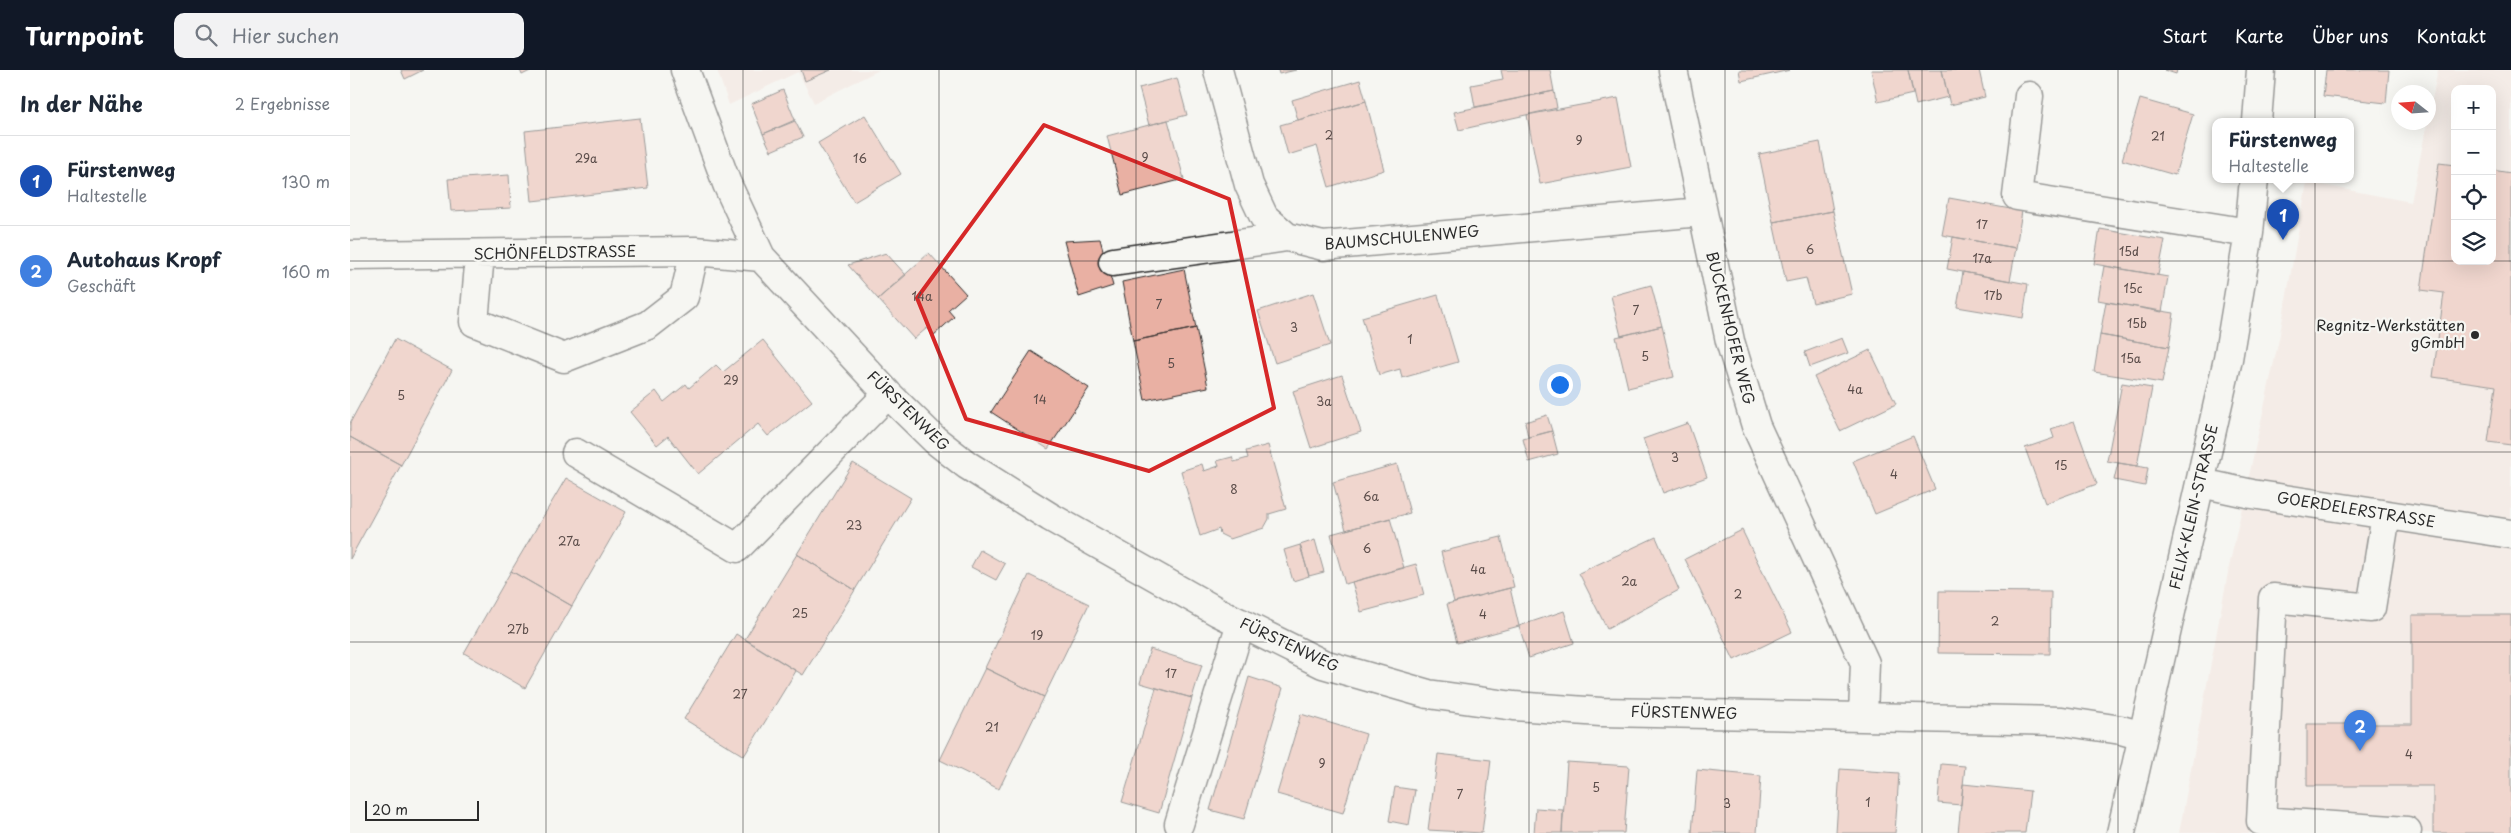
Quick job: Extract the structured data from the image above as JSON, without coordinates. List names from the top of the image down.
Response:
{
  "streets": {
    "street": [
      "BAUMSCHULENWEG",
      "SCHÖNFELDSTRASSE",
      "BUCKENHOFER WEG",
      "FÜRSTENWEG",
      "FELIX-KLEIN-STRASSE",
      "GOERDELERSTRASSE"
    ]
  },
  "crossings": [
    ["BAUMSCHULENWEG", "BUCKENHOFER WEG"],
    ["SCHÖNFELDSTRASSE", "FÜRSTENWEG"],
    ["BUCKENHOFER WEG", "FÜRSTENWEG"],
    ["FÜRSTENWEG", "FELIX-KLEIN-STRASSE"],
    ["FELIX-KLEIN-STRASSE", "GOERDELERSTRASSE"]
  ],
  "places": ["Regnitz-Werkstätten gGmbH"],
  "house_numbers": [
    "2",
    "21",
    "9",
    "9",
    "29a",
    "16",
    "17",
    "6",
    "15d",
    "17a",
    "15c",
    "17b",
    "14a",
    "7",
    "7",
    "15b",
    "3",
    "1",
    "5",
    "15a",
    "5",
    "29",
    "4a",
    "5",
    "14",
    "3a",
    "3",
    "15",
    "4",
    "8",
    "6a",
    "23",
    "27a",
    "6",
    "4a",
    "2a",
    "2",
    "25",
    "4",
    "2",
    "27b",
    "19",
    "17",
    "27",
    "21",
    "4",
    "9",
    "5",
    "7",
    "1",
    "3"
  ],
  "scale_bar": "20 m",
  "north": "left",
  "page": {
    "header": "Turnpoint",
    "search": "Hier suchen",
    "nav": [
      "Start",
      "Karte",
      "Über uns",
      "Kontakt"
    ],
    "heading": ["In der Nähe", "2 Ergebnisse"],
    "map_buttons": ["+", "−"],
    "popup": ["Fürstenweg", "Haltestelle"],
    "list": [
      {
        "mark": "1",
        "name": "Fürstenweg",
        "note": "Haltestelle",
        "value": "130 m"
      },
      {
        "mark": "2",
        "name": "Autohaus Kropf",
        "note": "Geschäft",
        "value": "160 m"
      }
    ],
    "pins": ["1", "2"],
    "scale": "20 m"
  }
}
